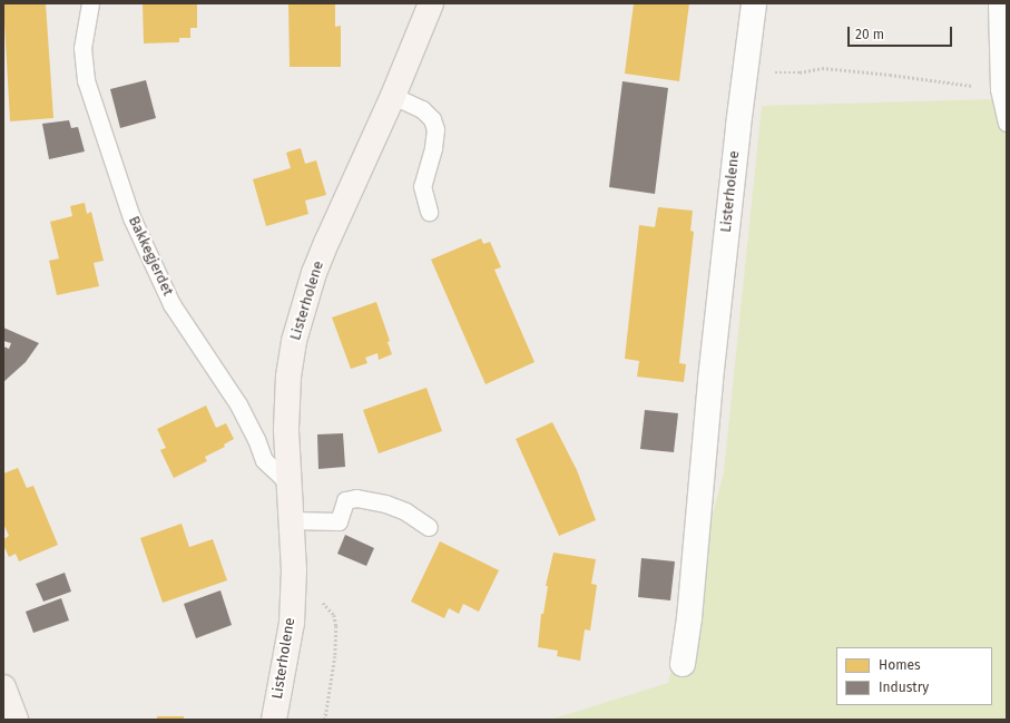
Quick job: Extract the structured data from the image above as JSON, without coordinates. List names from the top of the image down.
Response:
{
  "streets": {
    "street": ["Listerholene"],
    "lane": ["Bakkegjerdet"]
  },
  "crossings": [
    ["Listerholene", "Bakkegjerdet"]
  ],
  "legend": ["Homes", "Industry"],
  "scale_bar": "20 m"
}
